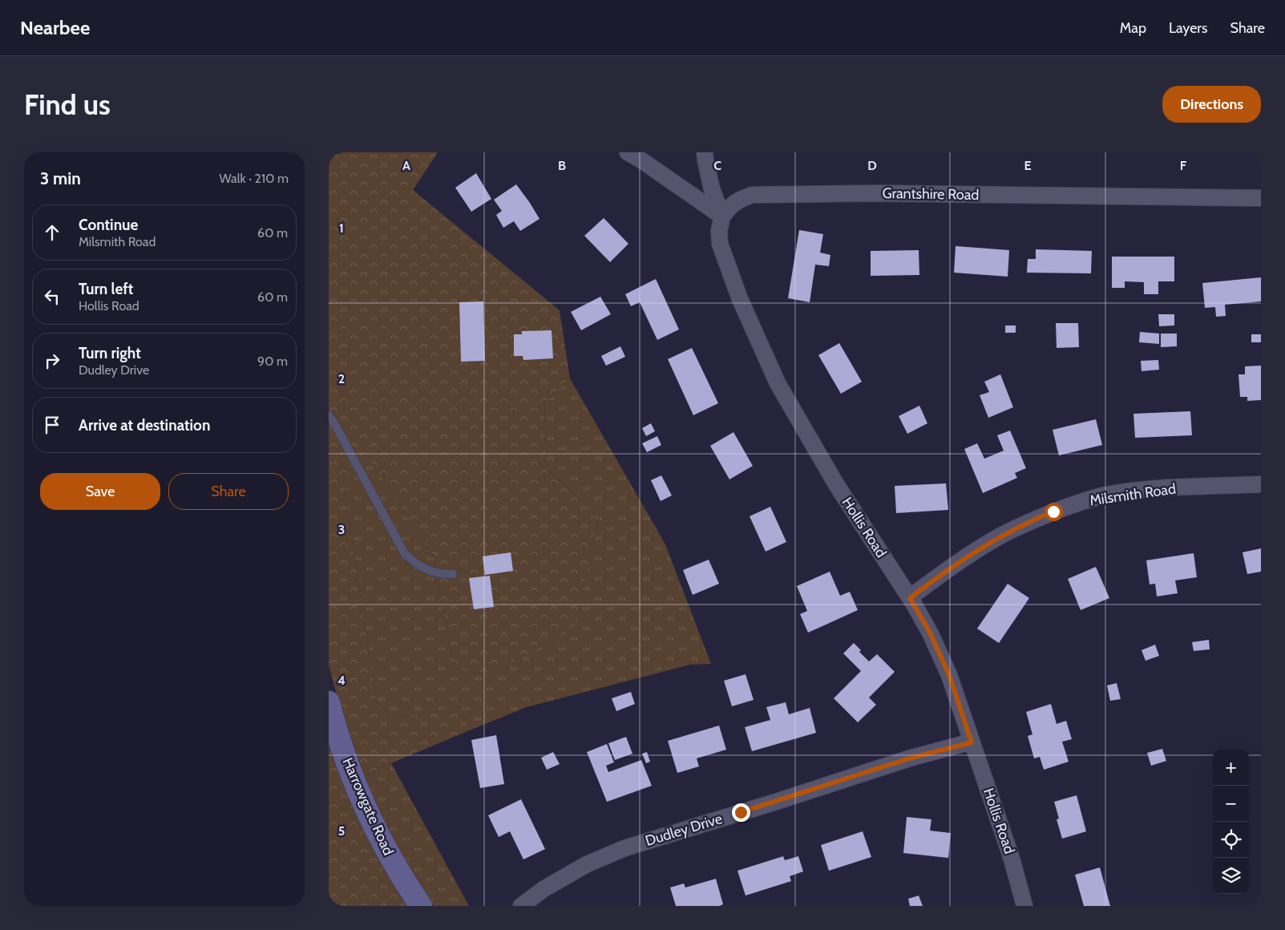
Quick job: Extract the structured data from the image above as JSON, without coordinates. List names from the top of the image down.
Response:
{
  "streets": {
    "main road": ["Harrowgate Road"],
    "street": [
      "Grantshire Road",
      "Milsmith Road",
      "Hollis Road",
      "Dudley Drive"
    ]
  },
  "crossings": [
    ["Grantshire Road", "Hollis Road"],
    ["Milsmith Road", "Hollis Road"],
    ["Hollis Road", "Dudley Drive"]
  ],
  "page": {
    "header": "Nearbee",
    "nav": ["Map", "Layers", "Share"],
    "buttons": [
      "Directions",
      ["Save", "Share"]
    ],
    "title": "Find us",
    "heading": ["3 min", "Walk · 210 m"],
    "list": [
      ["Continue", "Milsmith Road", "60 m"],
      ["Turn left", "Hollis Road", "60 m"],
      ["Turn right", "Dudley Drive", "90 m"],
      "Arrive at destination"
    ],
    "map_buttons": ["+", "−"]
  },
  "grid": {
    "columns": [
      "A",
      "B",
      "C",
      "D",
      "E",
      "F"
    ],
    "rows": [
      "1",
      "2",
      "3",
      "4",
      "5"
    ]
  }
}
